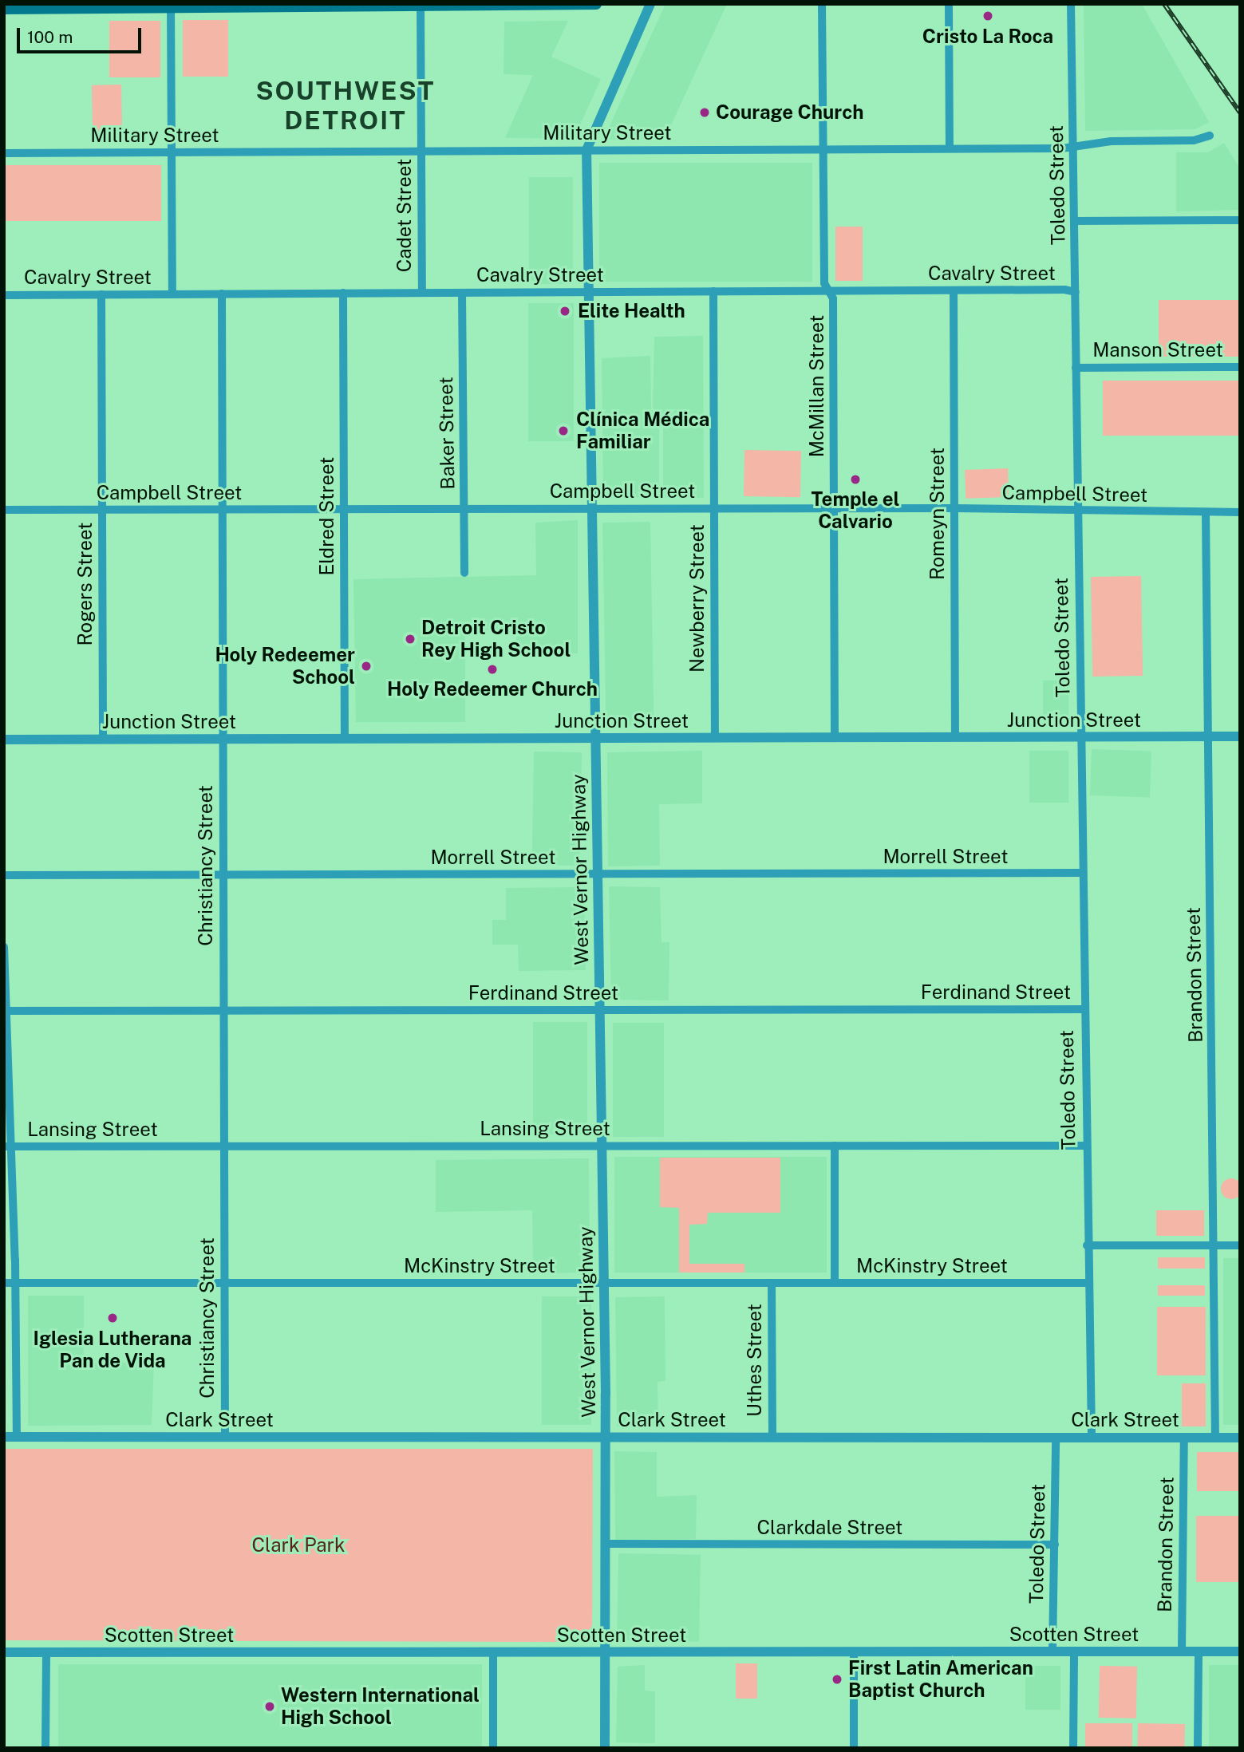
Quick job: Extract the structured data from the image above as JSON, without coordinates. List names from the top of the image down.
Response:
{
  "streets": {
    "street": [
      "Military Street",
      "Toledo Street",
      "Cadet Street",
      "Cavalry Street",
      "Manson Street",
      "McMillan Street",
      "Baker Street",
      "Campbell Street",
      "Romeyn Street",
      "Eldred Street",
      "Rogers Street",
      "Newberry Street",
      "Junction Street",
      "Morrell Street",
      "Christiancy Street",
      "West Vernor Highway",
      "Brandon Street",
      "Ferdinand Street",
      "Lansing Street",
      "McKinstry Street",
      "Uthes Street",
      "Clark Street",
      "Clarkdale Street",
      "Scotten Street"
    ]
  },
  "crossings": [
    ["Military Street", "Toledo Street"],
    ["Military Street", "Cadet Street"],
    ["Military Street", "McMillan Street"],
    ["Military Street", "West Vernor Highway"],
    ["Toledo Street", "Cavalry Street"],
    ["Toledo Street", "Manson Street"],
    ["Toledo Street", "Campbell Street"],
    ["Toledo Street", "Junction Street"],
    ["Toledo Street", "Morrell Street"],
    ["Toledo Street", "Ferdinand Street"],
    ["Toledo Street", "Lansing Street"],
    ["Toledo Street", "McKinstry Street"],
    ["Toledo Street", "Clark Street"],
    ["Toledo Street", "Clarkdale Street"],
    ["Toledo Street", "Scotten Street"],
    ["Cadet Street", "Cavalry Street"],
    ["Cavalry Street", "McMillan Street"],
    ["Cavalry Street", "Baker Street"],
    ["Cavalry Street", "Romeyn Street"],
    ["Cavalry Street", "Eldred Street"],
    ["Cavalry Street", "Rogers Street"],
    ["Cavalry Street", "Newberry Street"],
    ["Cavalry Street", "Christiancy Street"],
    ["Cavalry Street", "West Vernor Highway"],
    ["McMillan Street", "Campbell Street"],
    ["McMillan Street", "Junction Street"],
    ["Baker Street", "Campbell Street"],
    ["Campbell Street", "Romeyn Street"],
    ["Campbell Street", "Eldred Street"],
    ["Campbell Street", "Rogers Street"],
    ["Campbell Street", "Newberry Street"],
    ["Campbell Street", "Christiancy Street"],
    ["Campbell Street", "West Vernor Highway"],
    ["Campbell Street", "Brandon Street"],
    ["Romeyn Street", "Junction Street"],
    ["Eldred Street", "Junction Street"],
    ["Rogers Street", "Junction Street"],
    ["Newberry Street", "Junction Street"],
    ["Junction Street", "Christiancy Street"],
    ["Junction Street", "West Vernor Highway"],
    ["Junction Street", "Brandon Street"],
    ["Morrell Street", "Christiancy Street"],
    ["Morrell Street", "West Vernor Highway"],
    ["Christiancy Street", "Ferdinand Street"],
    ["Christiancy Street", "Lansing Street"],
    ["Christiancy Street", "McKinstry Street"],
    ["Christiancy Street", "Clark Street"],
    ["West Vernor Highway", "Ferdinand Street"],
    ["West Vernor Highway", "Lansing Street"],
    ["West Vernor Highway", "McKinstry Street"],
    ["West Vernor Highway", "Clark Street"],
    ["West Vernor Highway", "Clarkdale Street"],
    ["West Vernor Highway", "Scotten Street"],
    ["Brandon Street", "Clark Street"],
    ["Brandon Street", "Scotten Street"],
    ["McKinstry Street", "Uthes Street"],
    ["Uthes Street", "Clark Street"]
  ],
  "districts": ["SOUTHWEST DETROIT"],
  "parks": ["Clark Park"],
  "places": [
    "Cristo La Roca",
    "Courage Church",
    "Elite Health",
    "Clínica Médica Familiar",
    "Temple el Calvario",
    "Detroit Cristo Rey High School",
    "Holy Redeemer School",
    "Holy Redeemer Church",
    "Iglesia Lutherana Pan de Vida",
    "First Latin American Baptist Church",
    "Western International High School"
  ],
  "scale_bar": "100 m"
}
